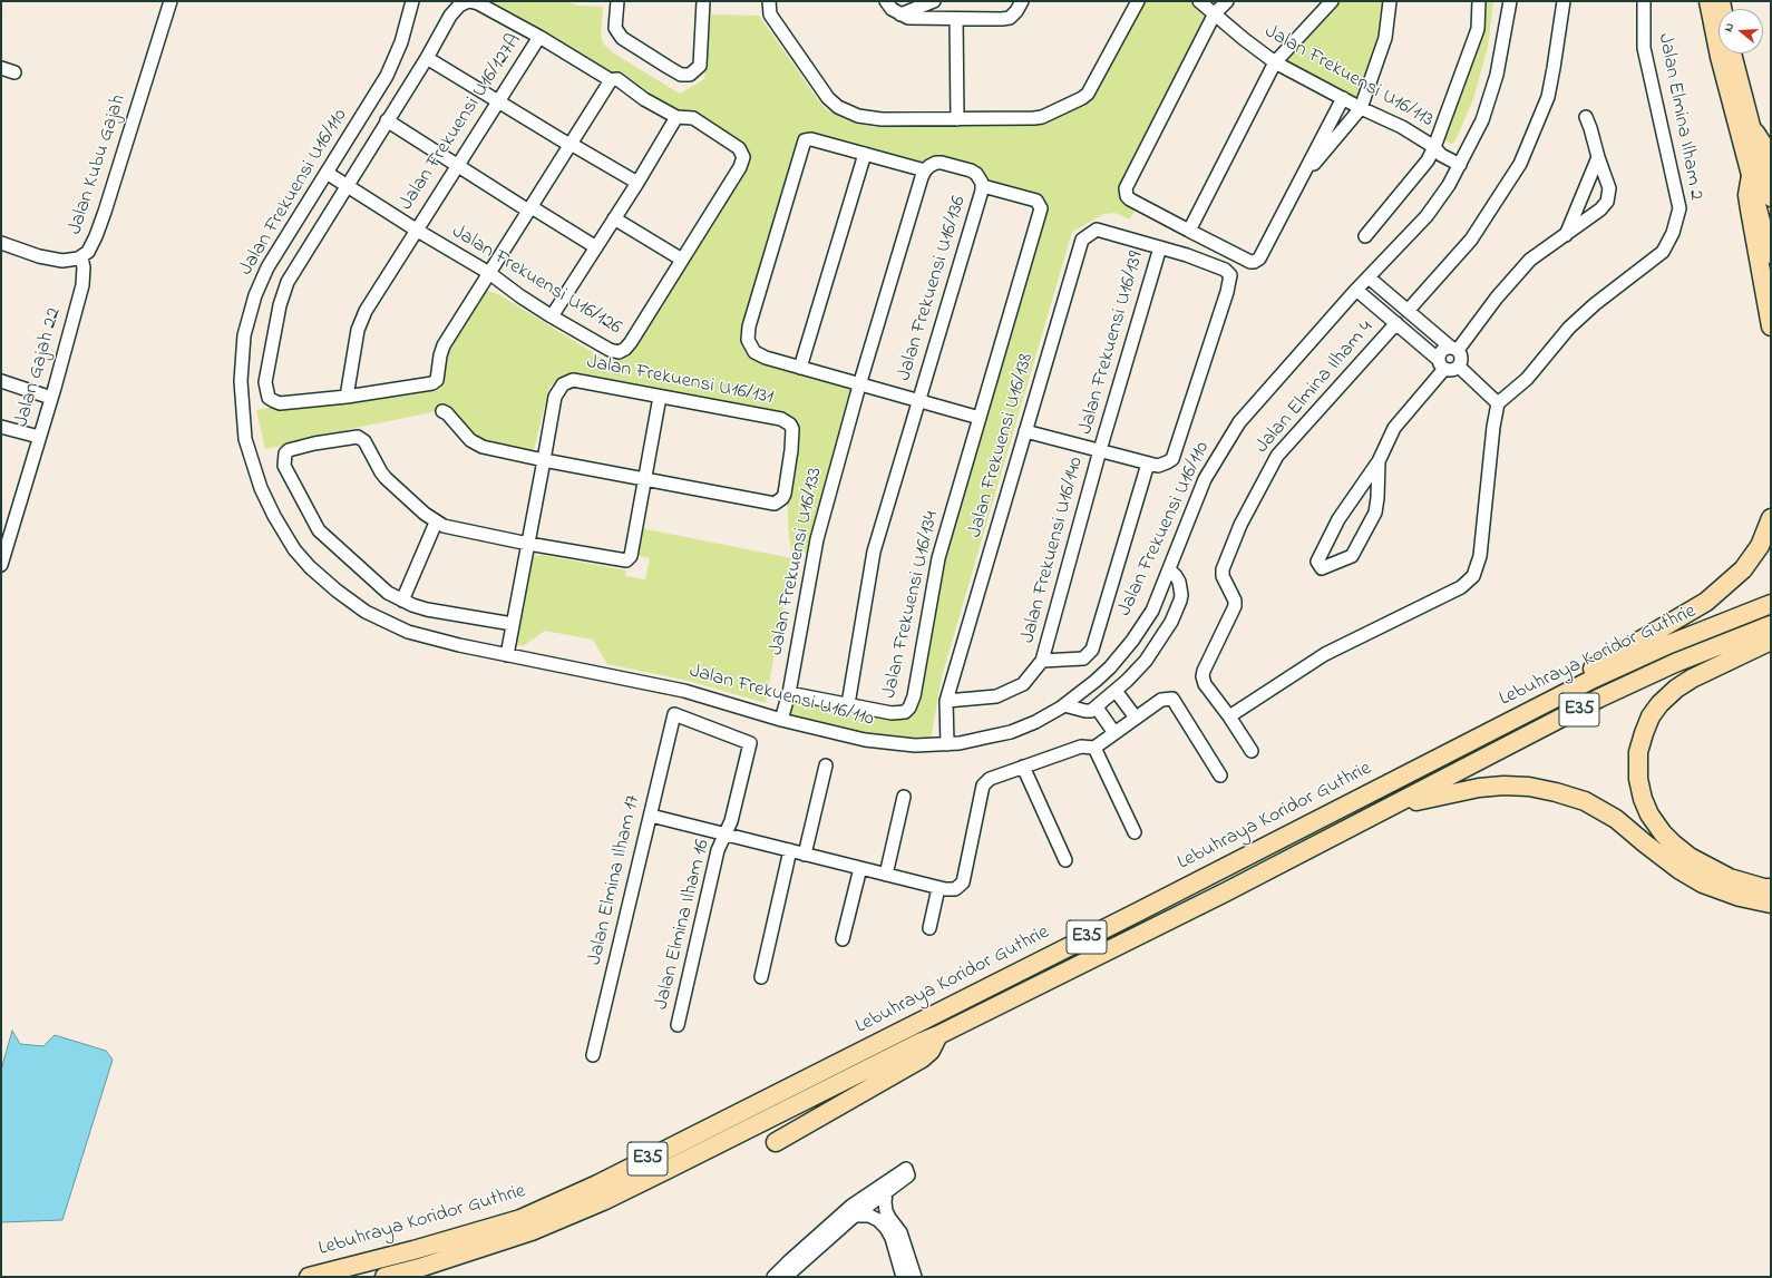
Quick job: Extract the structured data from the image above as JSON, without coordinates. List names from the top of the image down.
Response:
{
  "streets": {
    "highway": ["Lebuhraya Koridor Guthrie", "E35"],
    "street": [
      "Jalan Frekuensi U16/113",
      "Jalan Elmina Ilham 2",
      "Jalan Frekuensi U16/127A",
      "Jalan Kubu Gajah",
      "Jalan Frekuensi U16/110",
      "Jalan Frekuensi U16/126",
      "Jalan Frekuensi U16/136",
      "Jalan Frekuensi U16/139",
      "Jalan Gajah 22",
      "Jalan Frekuensi U16/131",
      "Jalan Elmina Ilham 4",
      "Jalan Frekuensi U16/138",
      "Jalan Frekuensi U16/140",
      "Jalan Frekuensi U16/133",
      "Jalan Frekuensi U16/134",
      "Jalan Elmina Ilham 17",
      "Jalan Elmina Ilham 16"
    ]
  },
  "crossings": [
    ["Jalan Frekuensi U16/113", "Jalan Frekuensi U16/110"],
    ["Jalan Frekuensi U16/127A", "Jalan Frekuensi U16/126"],
    ["Jalan Kubu Gajah", "Jalan Gajah 22"],
    ["Jalan Frekuensi U16/110", "Jalan Frekuensi U16/126"],
    ["Jalan Frekuensi U16/110", "Jalan Frekuensi U16/131"],
    ["Jalan Frekuensi U16/110", "Jalan Frekuensi U16/138"],
    ["Jalan Frekuensi U16/110", "Jalan Frekuensi U16/133"],
    ["Jalan Frekuensi U16/136", "Jalan Frekuensi U16/133"],
    ["Jalan Frekuensi U16/136", "Jalan Frekuensi U16/134"],
    ["Jalan Frekuensi U16/139", "Jalan Frekuensi U16/138"],
    ["Jalan Frekuensi U16/139", "Jalan Frekuensi U16/140"],
    ["Jalan Frekuensi U16/133", "Jalan Frekuensi U16/134"],
    ["Jalan Elmina Ilham 17", "Jalan Elmina Ilham 16"]
  ],
  "north": "left"
}
